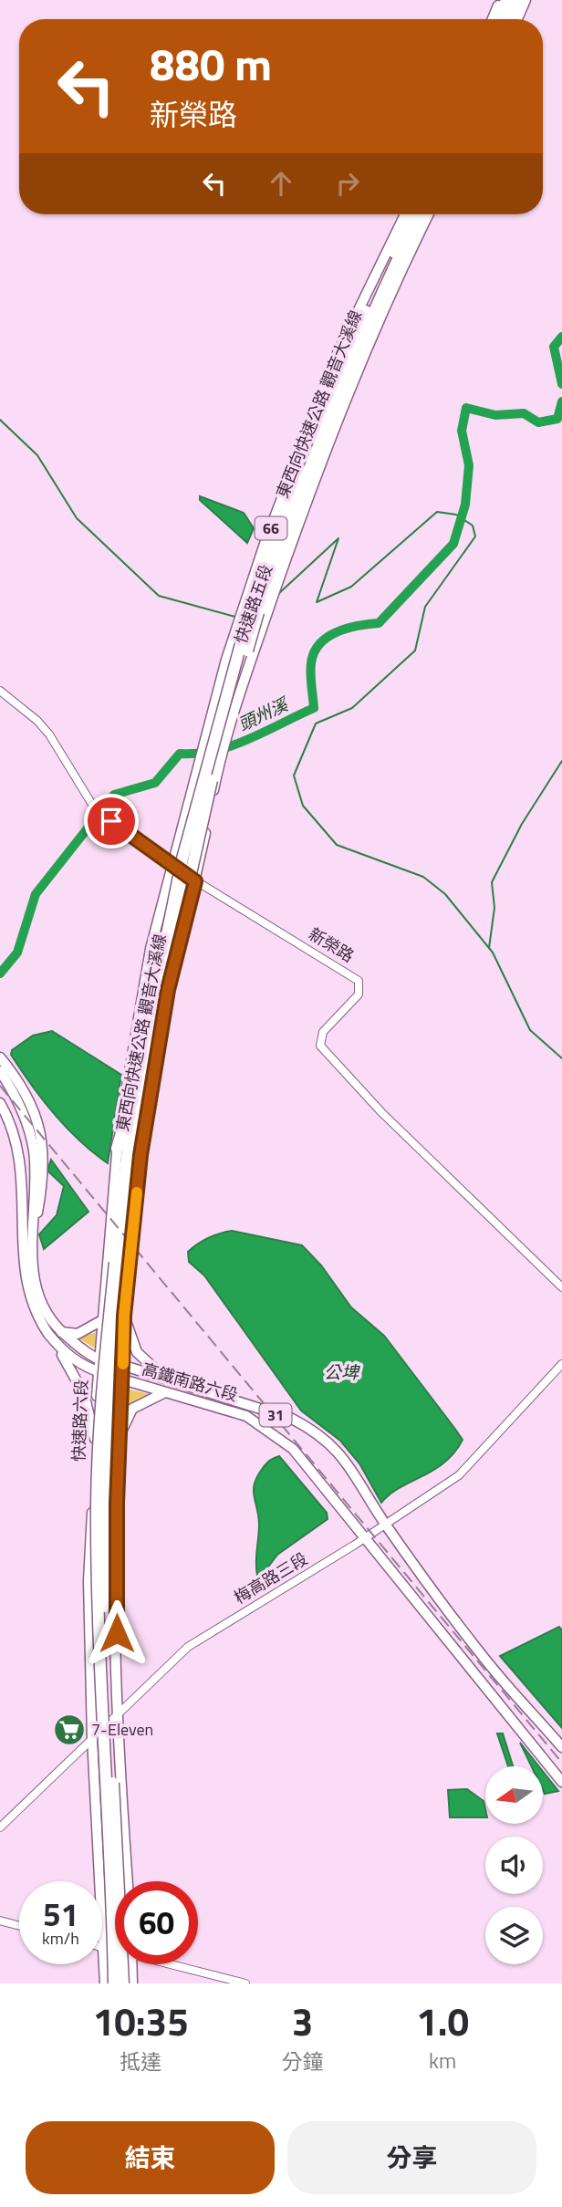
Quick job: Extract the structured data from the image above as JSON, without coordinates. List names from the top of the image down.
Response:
{
  "streets": {
    "highway": ["東西向快速公路 觀音大溪線", "66"],
    "main road": [
      "快速路五段",
      "高鐵南路六段",
      "31",
      "快速路六段"
    ],
    "street": ["新榮路", "梅高路三段"]
  },
  "crossings": [
    ["66", "快速路五段"],
    ["66", "新榮路"],
    ["66", "高鐵南路六段"],
    ["66", "梅高路三段"],
    ["快速路五段", "新榮路"],
    ["快速路五段", "快速路六段"],
    ["新榮路", "快速路六段"],
    ["高鐵南路六段", "31"],
    ["高鐵南路六段", "快速路六段"],
    ["高鐵南路六段", "梅高路三段"],
    ["31", "快速路六段"],
    ["快速路六段", "梅高路三段"]
  ],
  "water": ["頭州溪", "公埤"],
  "places": {
    "supermarket": ["7-Eleven"]
  },
  "north": "left",
  "page": {
    "turn": ["880 m", "新榮路"],
    "speed": "51 km/h",
    "limit": "60",
    "eta": [
      "10:35",
      "抵達",
      "3",
      "分鐘",
      "1.0",
      "km"
    ],
    "buttons": ["結束", "分享"]
  }
}
